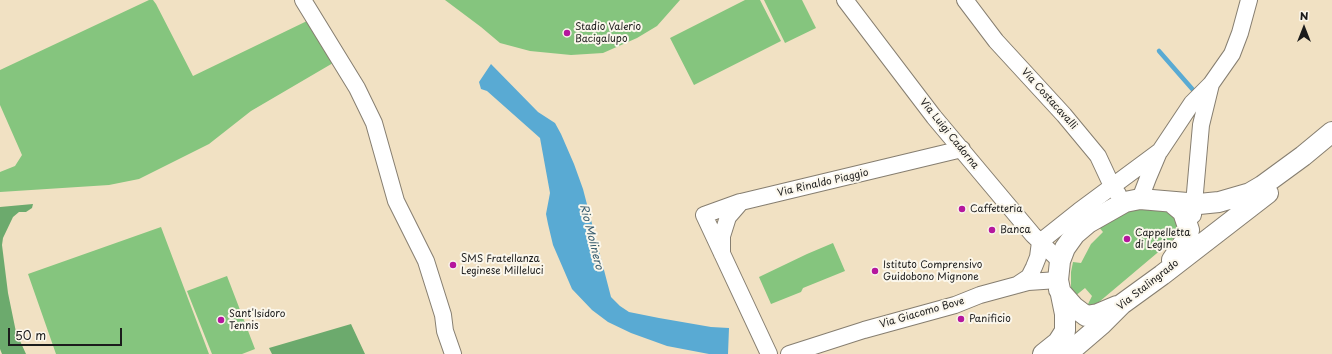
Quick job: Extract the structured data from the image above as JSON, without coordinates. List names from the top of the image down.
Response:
{
  "streets": {
    "main road": ["Via Stalingrado"],
    "street": [
      "Via Costacavalli",
      "Via Luigi Cadorna",
      "Via Rinaldo Piaggio",
      "Via Giacomo Bove"
    ]
  },
  "crossings": [
    ["Via Costacavalli", "Via Luigi Cadorna"],
    ["Via Costacavalli", "Via Stalingrado"],
    ["Via Costacavalli", "Via Giacomo Bove"],
    ["Via Luigi Cadorna", "Via Rinaldo Piaggio"],
    ["Via Luigi Cadorna", "Via Stalingrado"],
    ["Via Luigi Cadorna", "Via Giacomo Bove"],
    ["Via Stalingrado", "Via Giacomo Bove"]
  ],
  "water": ["Rio Molinero"],
  "places": [
    "Stadio Valerio Bacigalupo",
    "Caffetteria",
    "Banca",
    "Cappelletta di Legino",
    "SMS Fratellanza Leginese Milleluci",
    "Istituto Comprensivo Guidobono Mignone",
    "Panificio",
    "Sant'Isidoro Tennis"
  ],
  "scale_bar": "50 m",
  "north": "top"
}
